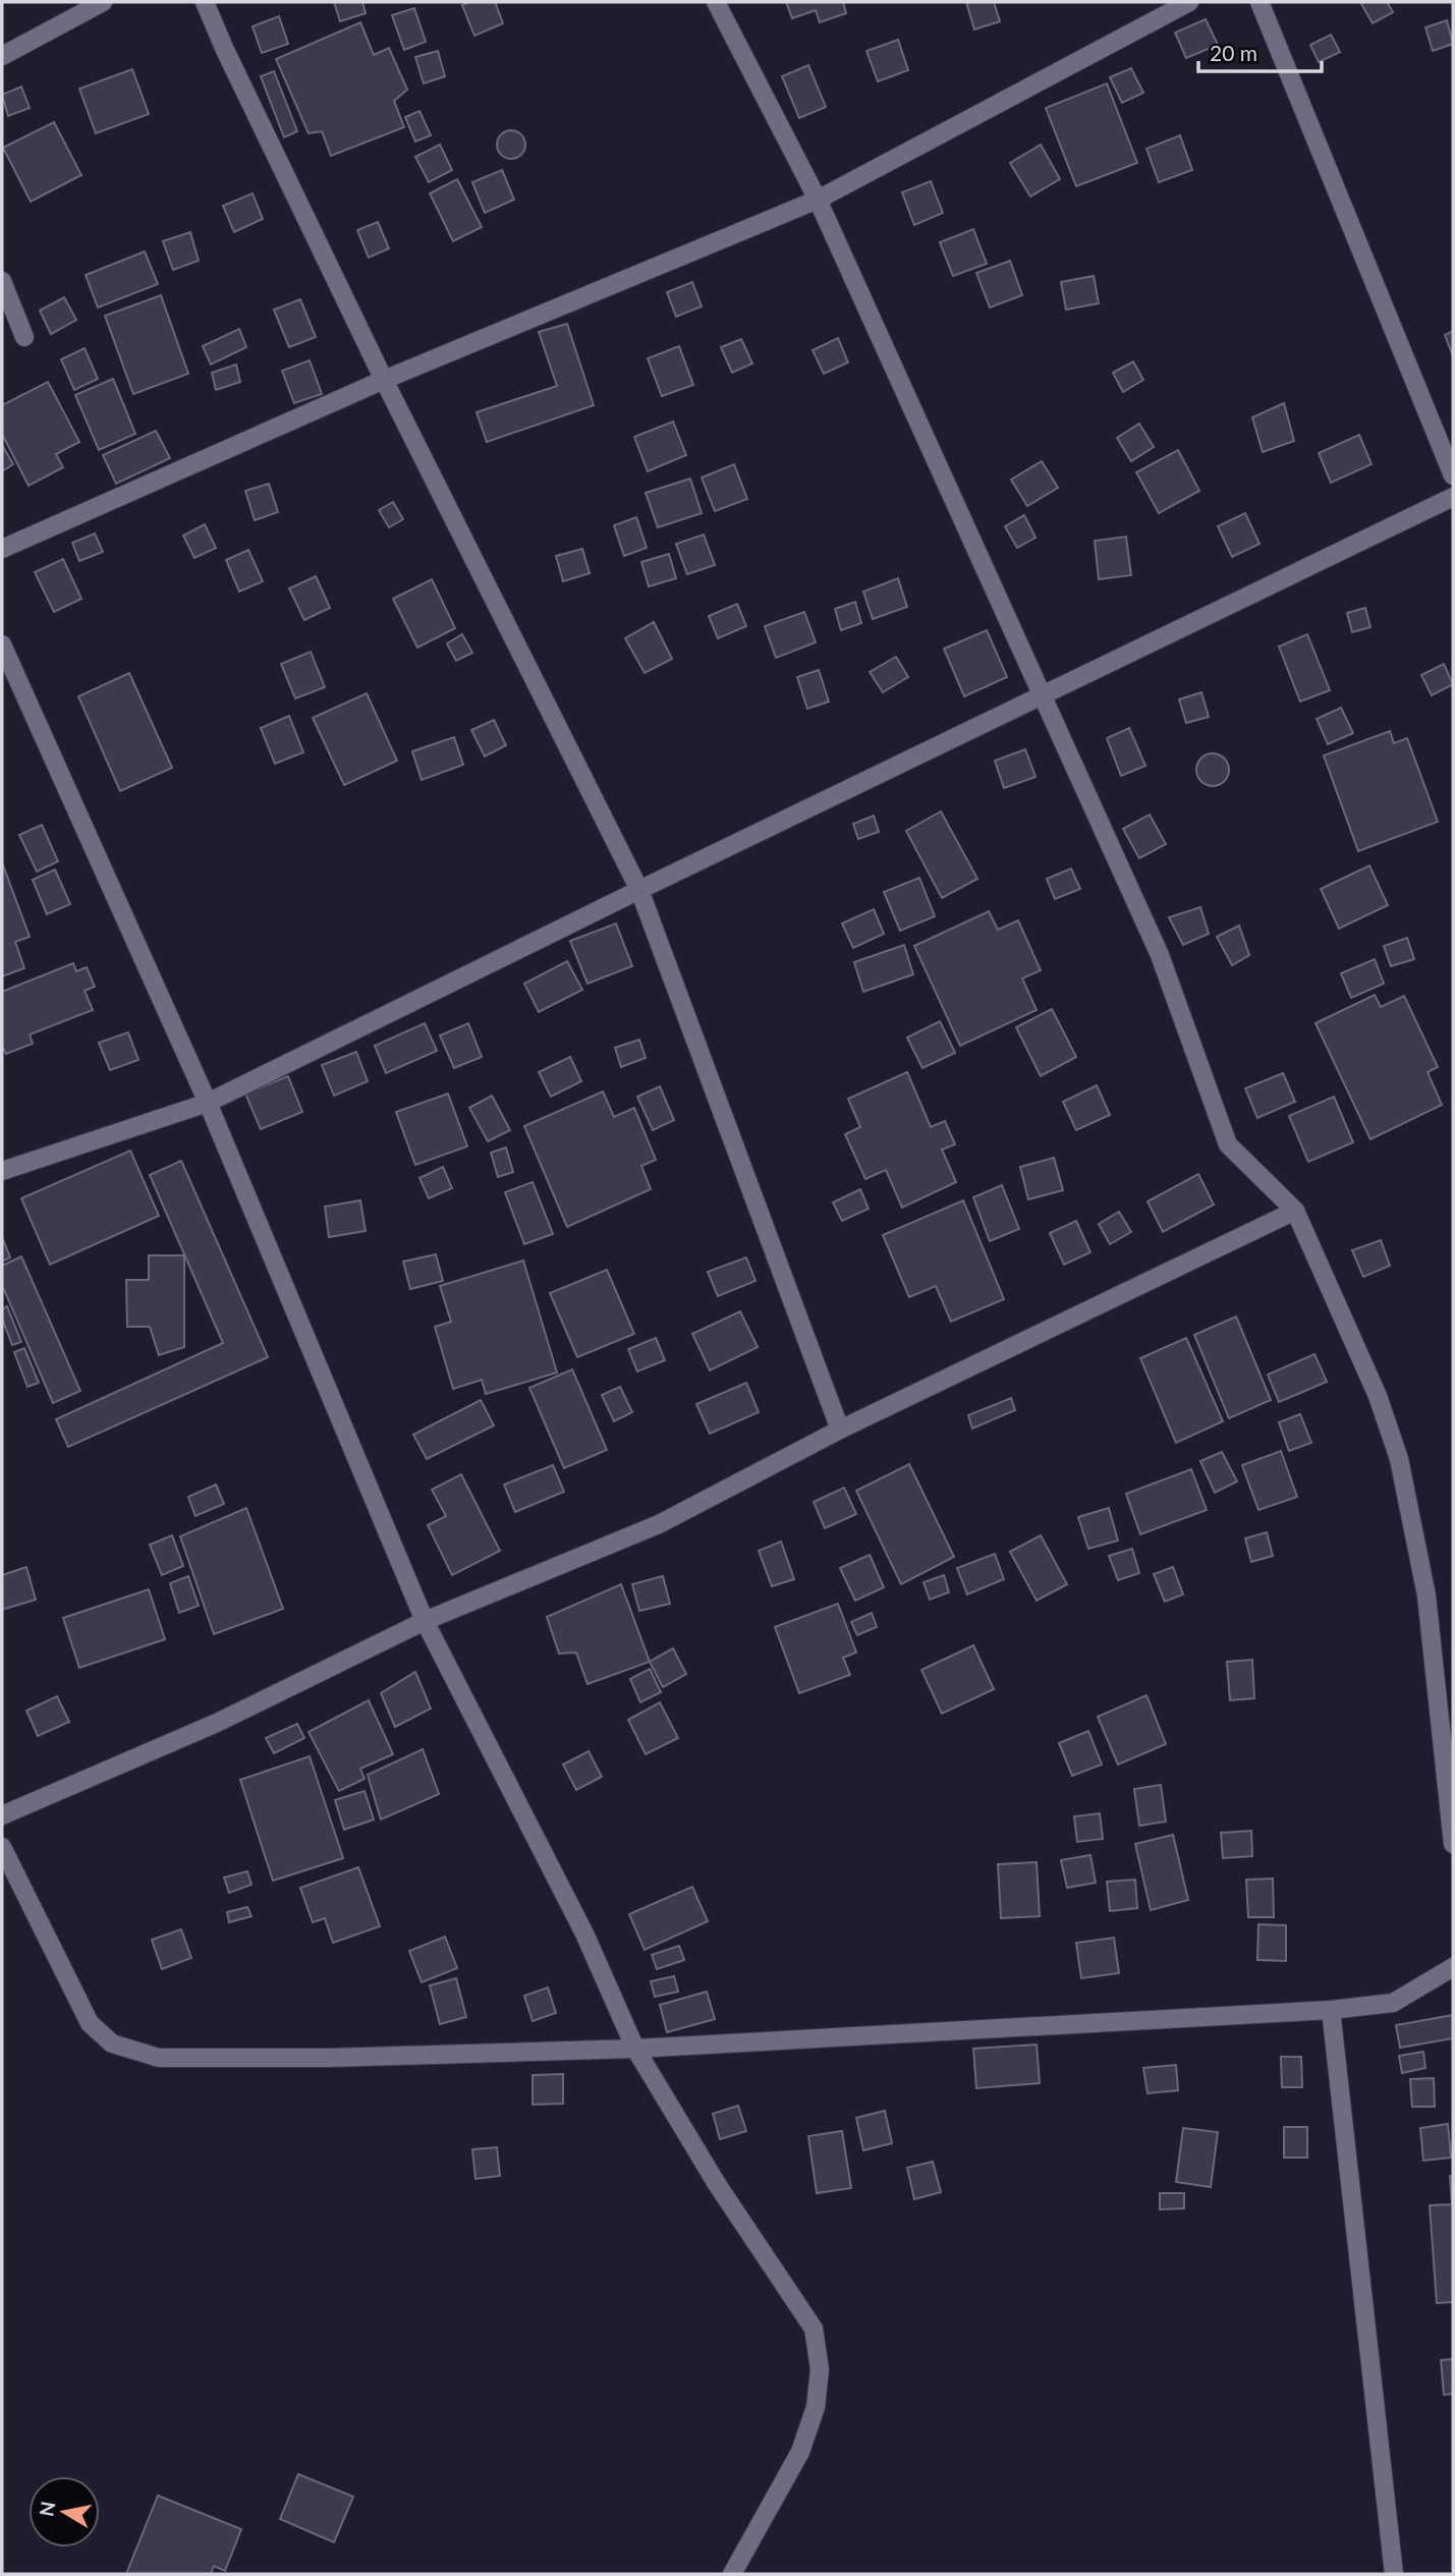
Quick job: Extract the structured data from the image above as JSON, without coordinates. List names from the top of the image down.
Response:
{
  "scale_bar": "20 m",
  "north": "left"
}
